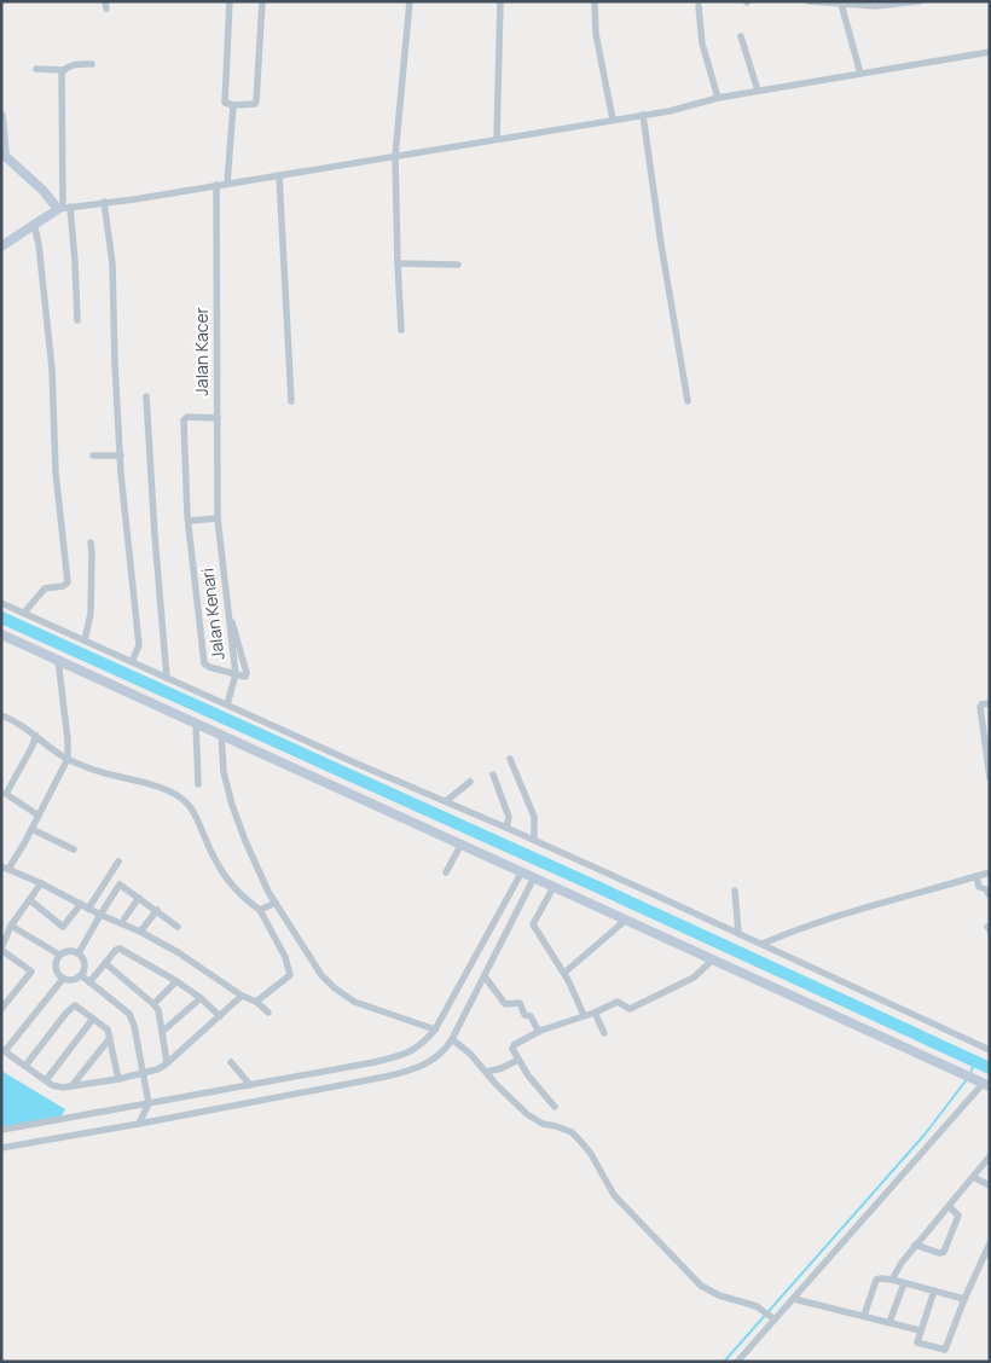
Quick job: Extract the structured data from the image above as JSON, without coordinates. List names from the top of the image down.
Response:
{
  "streets": {
    "street": ["Jalan Kacer", "Jalan Kenari"]
  },
  "crossings": [
    ["Jalan Kacer", "Jalan Kenari"]
  ]
}
